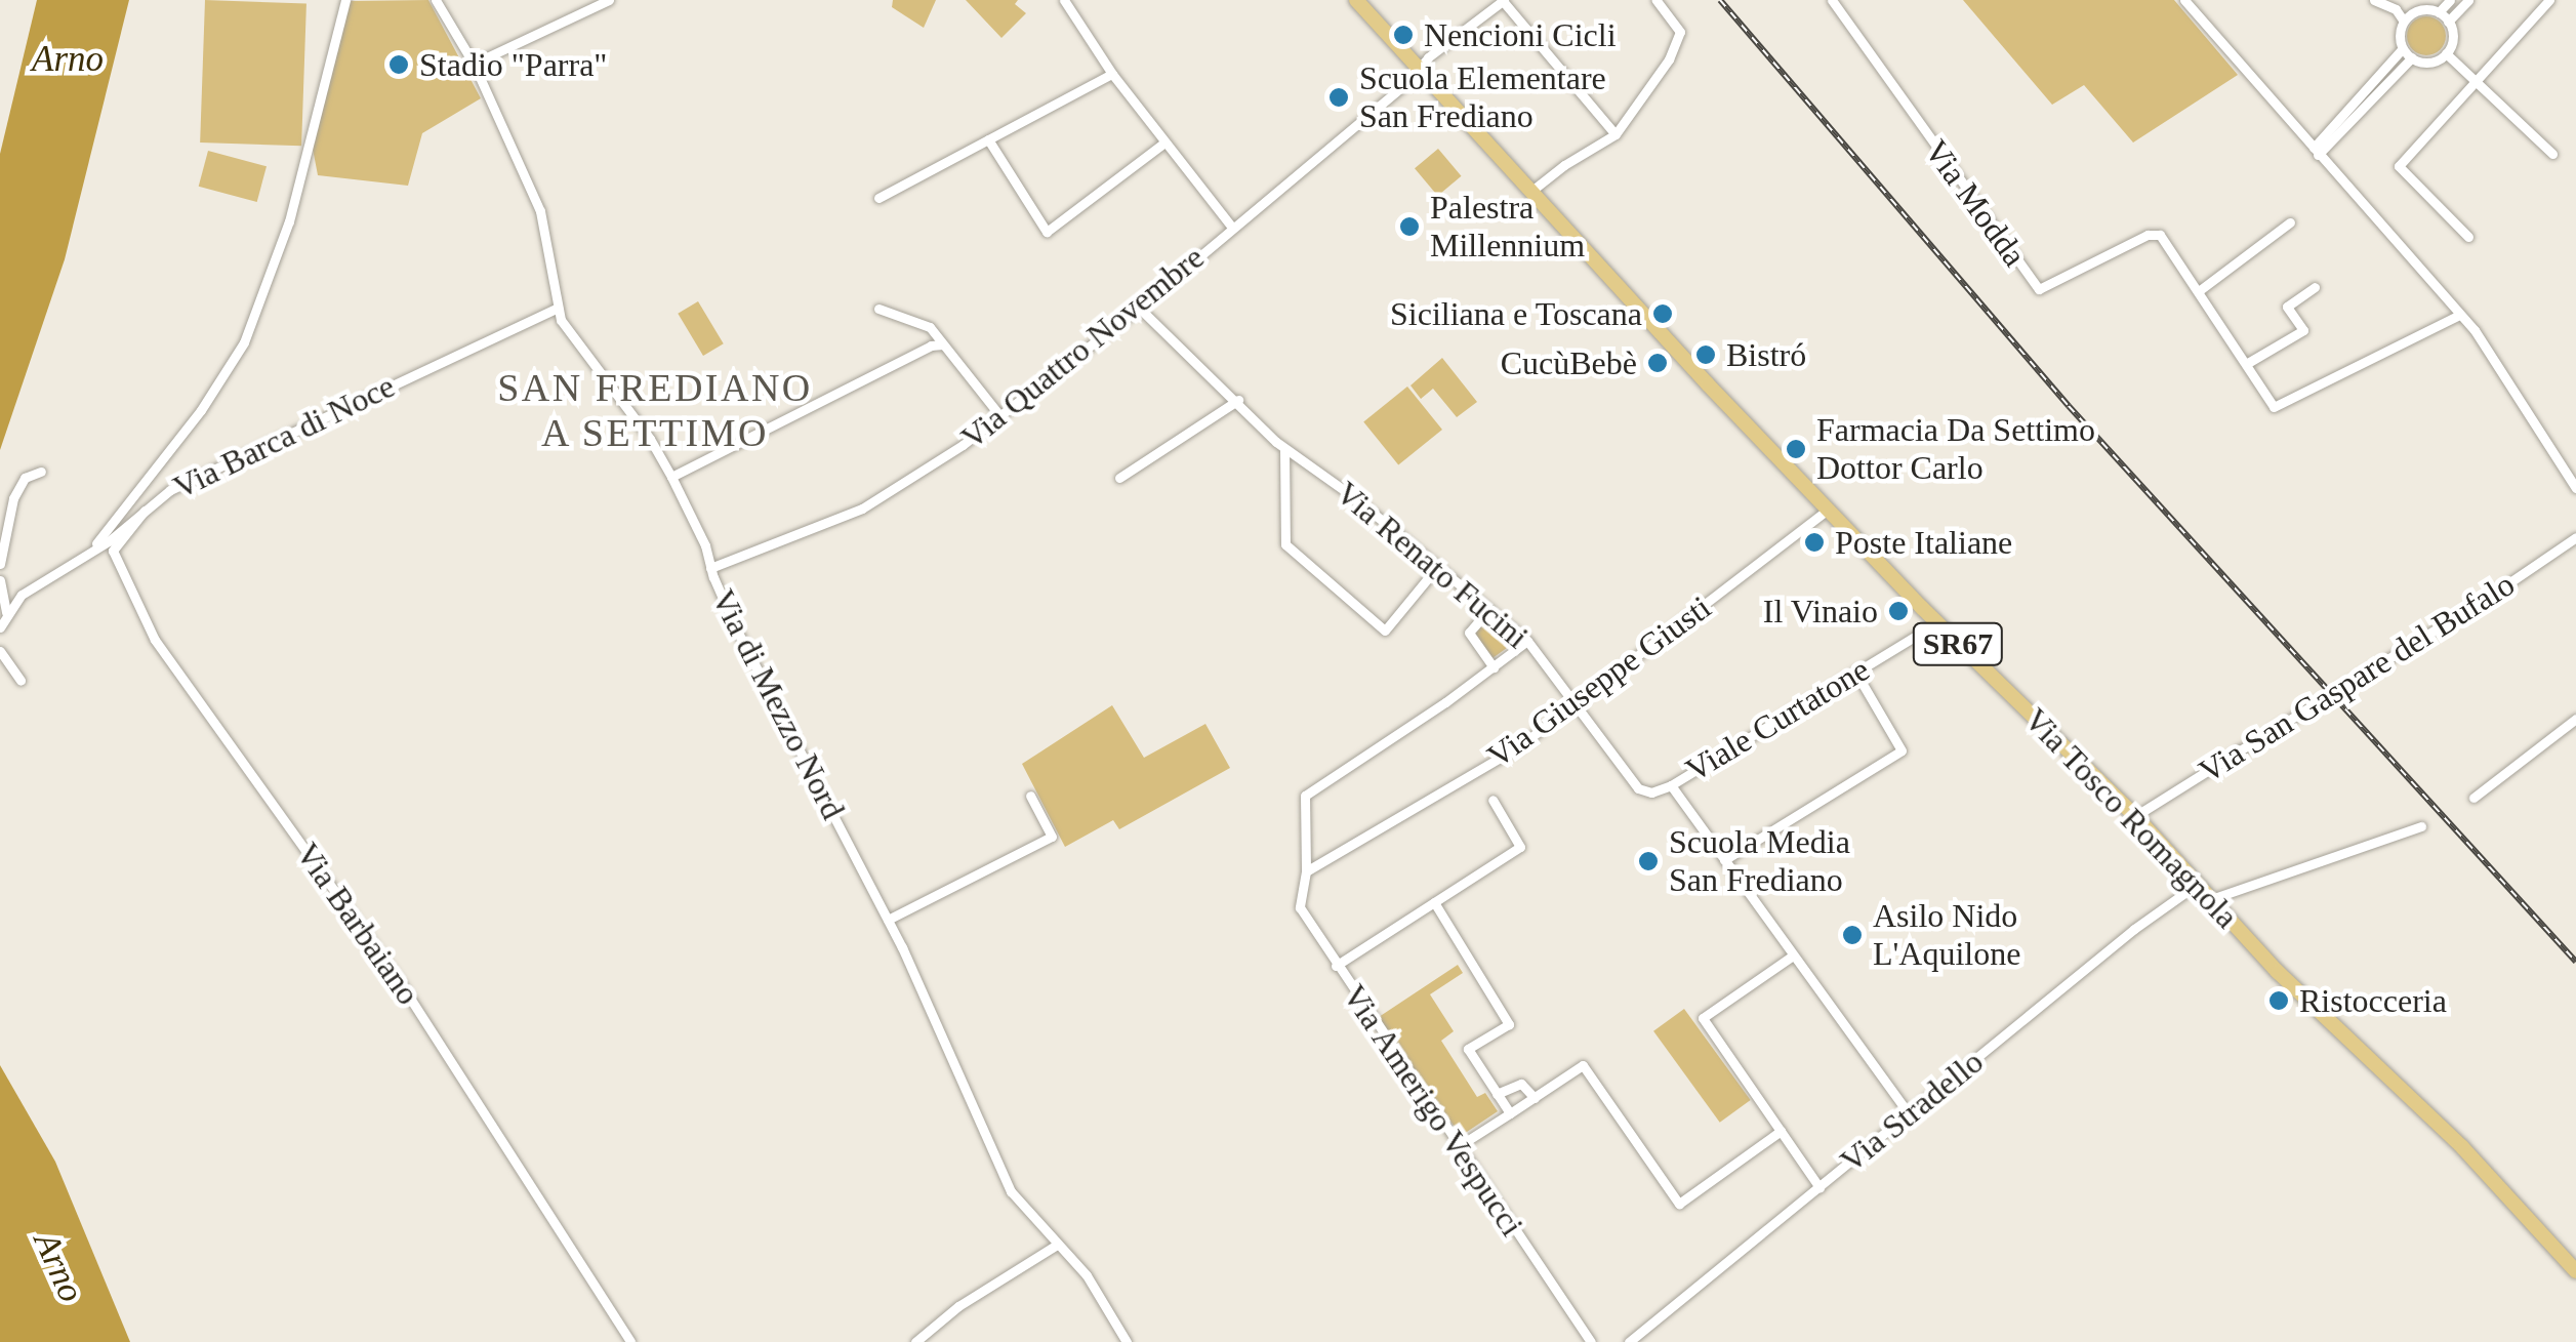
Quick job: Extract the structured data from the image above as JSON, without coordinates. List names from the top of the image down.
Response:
{
  "streets": {
    "main road": ["SR67", "Via Tosco Romagnola"],
    "street": [
      "Via Modda",
      "Via Quattro Novembre",
      "Via Barca di Noce",
      "Via Renato Fucini",
      "Via San Gaspare del Bufalo",
      "Via Giuseppe Giusti",
      "Via di Mezzo Nord",
      "Viale Curtatone",
      "Via Barbaiano",
      "Via Amerigo Vespucci",
      "Via Stradello"
    ]
  },
  "crossings": [
    ["Via Quattro Novembre", "Via Renato Fucini"],
    ["Via Quattro Novembre", "Via di Mezzo Nord"],
    ["Via Quattro Novembre", "Via Tosco Romagnola"],
    ["Via Barca di Noce", "Via di Mezzo Nord"],
    ["Via Barca di Noce", "Via Barbaiano"],
    ["Via Renato Fucini", "Via Giuseppe Giusti"],
    ["Via Renato Fucini", "Viale Curtatone"],
    ["Via San Gaspare del Bufalo", "Via Tosco Romagnola"],
    ["Via Giuseppe Giusti", "Via Tosco Romagnola"],
    ["Via Giuseppe Giusti", "Via Amerigo Vespucci"],
    ["Viale Curtatone", "Via Tosco Romagnola"],
    ["Via Tosco Romagnola", "Via Stradello"]
  ],
  "districts": ["SAN FREDIANO A SETTIMO"],
  "water": ["Arno"],
  "places": [
    "Nencioni Cicli",
    "Stadio \"Parra\"",
    "Scuola Elementare San Frediano",
    "Palestra Millennium",
    "Siciliana e Toscana",
    "Bistró",
    "CucùBebè",
    "Farmacia Da Settimo Dottor Carlo",
    "Poste Italiane",
    "Il Vinaio",
    "Scuola Media San Frediano",
    "Asilo Nido L'Aquilone",
    "Ristocceria"
  ]
}
